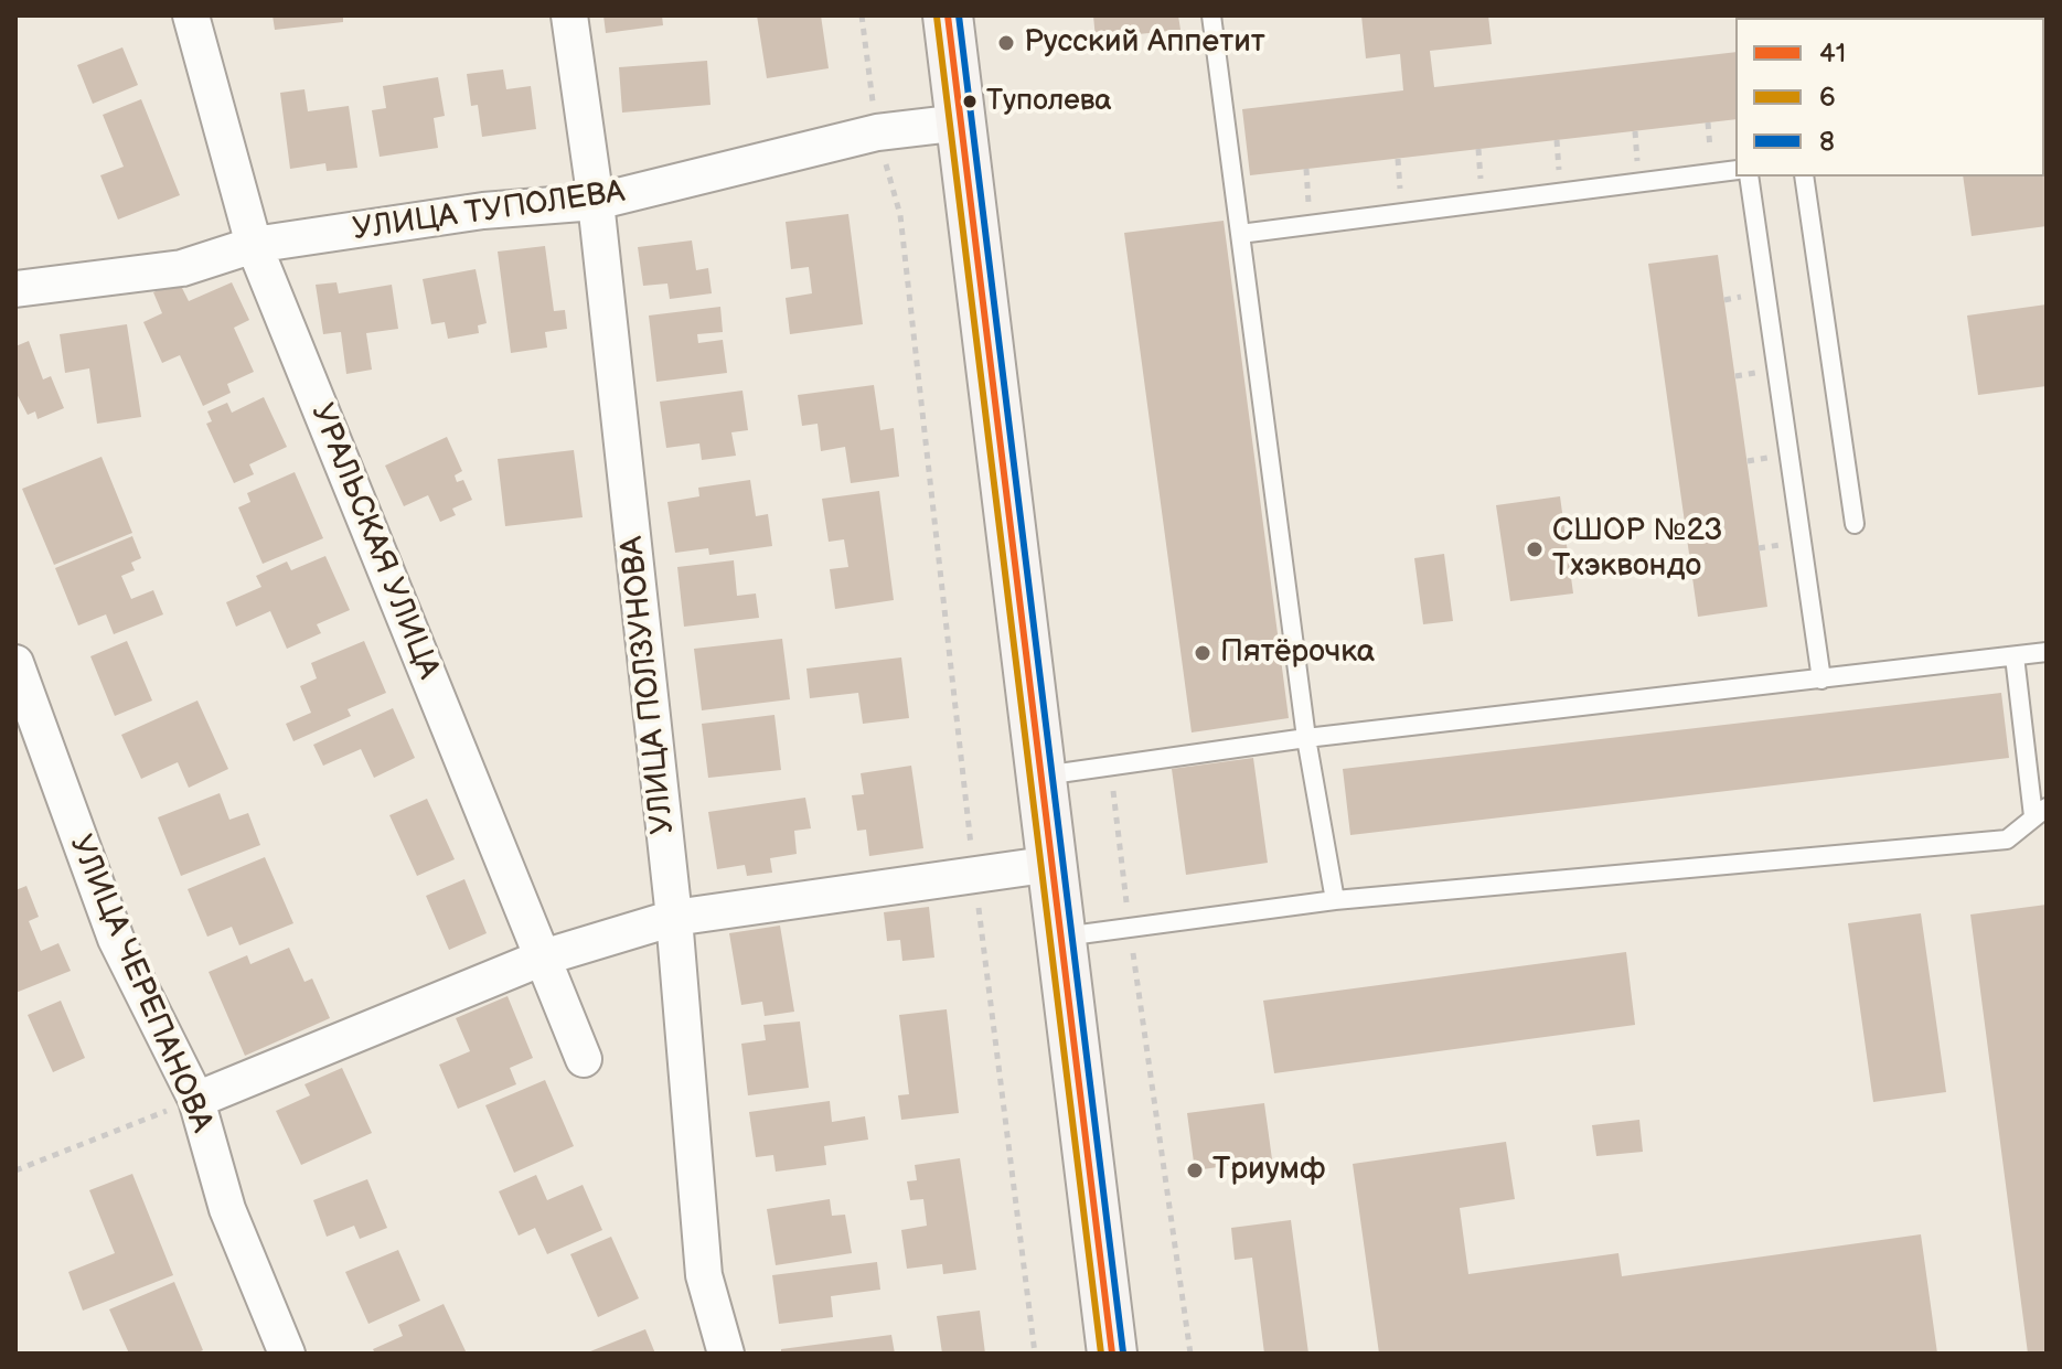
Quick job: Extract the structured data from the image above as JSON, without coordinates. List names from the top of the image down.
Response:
{
  "streets": {
    "street": [
      "УЛИЦА ТУПОЛЕВА",
      "УРАЛЬСКАЯ УЛИЦА",
      "УЛИЦА ПОЛЗУНОВА",
      "УЛИЦА ЧЕРЕПАНОВА"
    ]
  },
  "crossings": [
    ["УЛИЦА ТУПОЛЕВА", "УРАЛЬСКАЯ УЛИЦА"],
    ["УЛИЦА ТУПОЛЕВА", "УЛИЦА ПОЛЗУНОВА"]
  ],
  "places": [
    "Русский Аппетит",
    "Туполева",
    "СШОР №23 Тхэквондо",
    "Пятёрочка",
    "Триумф"
  ],
  "lines": ["transit line 41", "transit line 8", "transit line 6"],
  "legend": ["41", "6", "8"]
}
